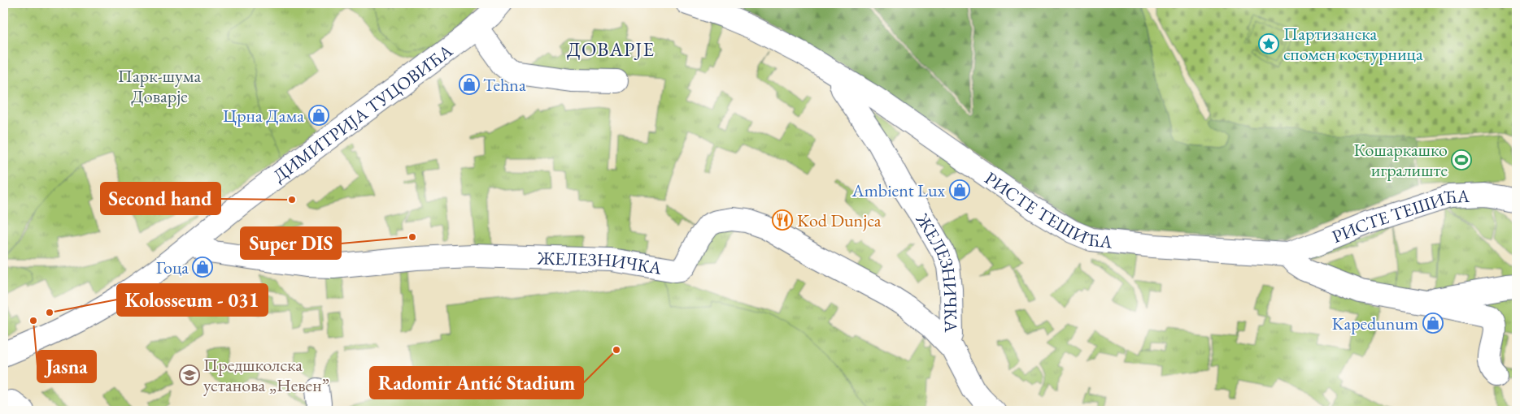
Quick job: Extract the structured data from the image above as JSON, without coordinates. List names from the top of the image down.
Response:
{
  "streets": {
    "street": ["ДИМИТРИЈА ТУЦОВИЋА", "РИСТЕ ТЕШИЋА", "ЖЕЛЕЗНИЧКА"]
  },
  "crossings": [
    ["ДИМИТРИЈА ТУЦОВИЋА", "ЖЕЛЕЗНИЧКА"],
    ["РИСТЕ ТЕШИЋА", "ЖЕЛЕЗНИЧКА"]
  ],
  "districts": ["ДОВАРЈЕ"],
  "parks": ["Парк-шума Доварје"],
  "places": {
    "place": ["Партизанска спомен костурница"],
    "shop": [
      "Tehna",
      "Црна Дама",
      "Ambient Lux",
      "Гоца",
      "Kapedunum"
    ],
    "sports": ["Кошаркашко игралиште"],
    "other": [
      "Second hand",
      "Super DIS",
      "Kolosseum - 031",
      "Jasna",
      "Radomir Antić Stadium"
    ],
    "restaurant": ["Kod Dunjca"],
    "school or university": ["Предшколска установа „Невен”"]
  }
}
